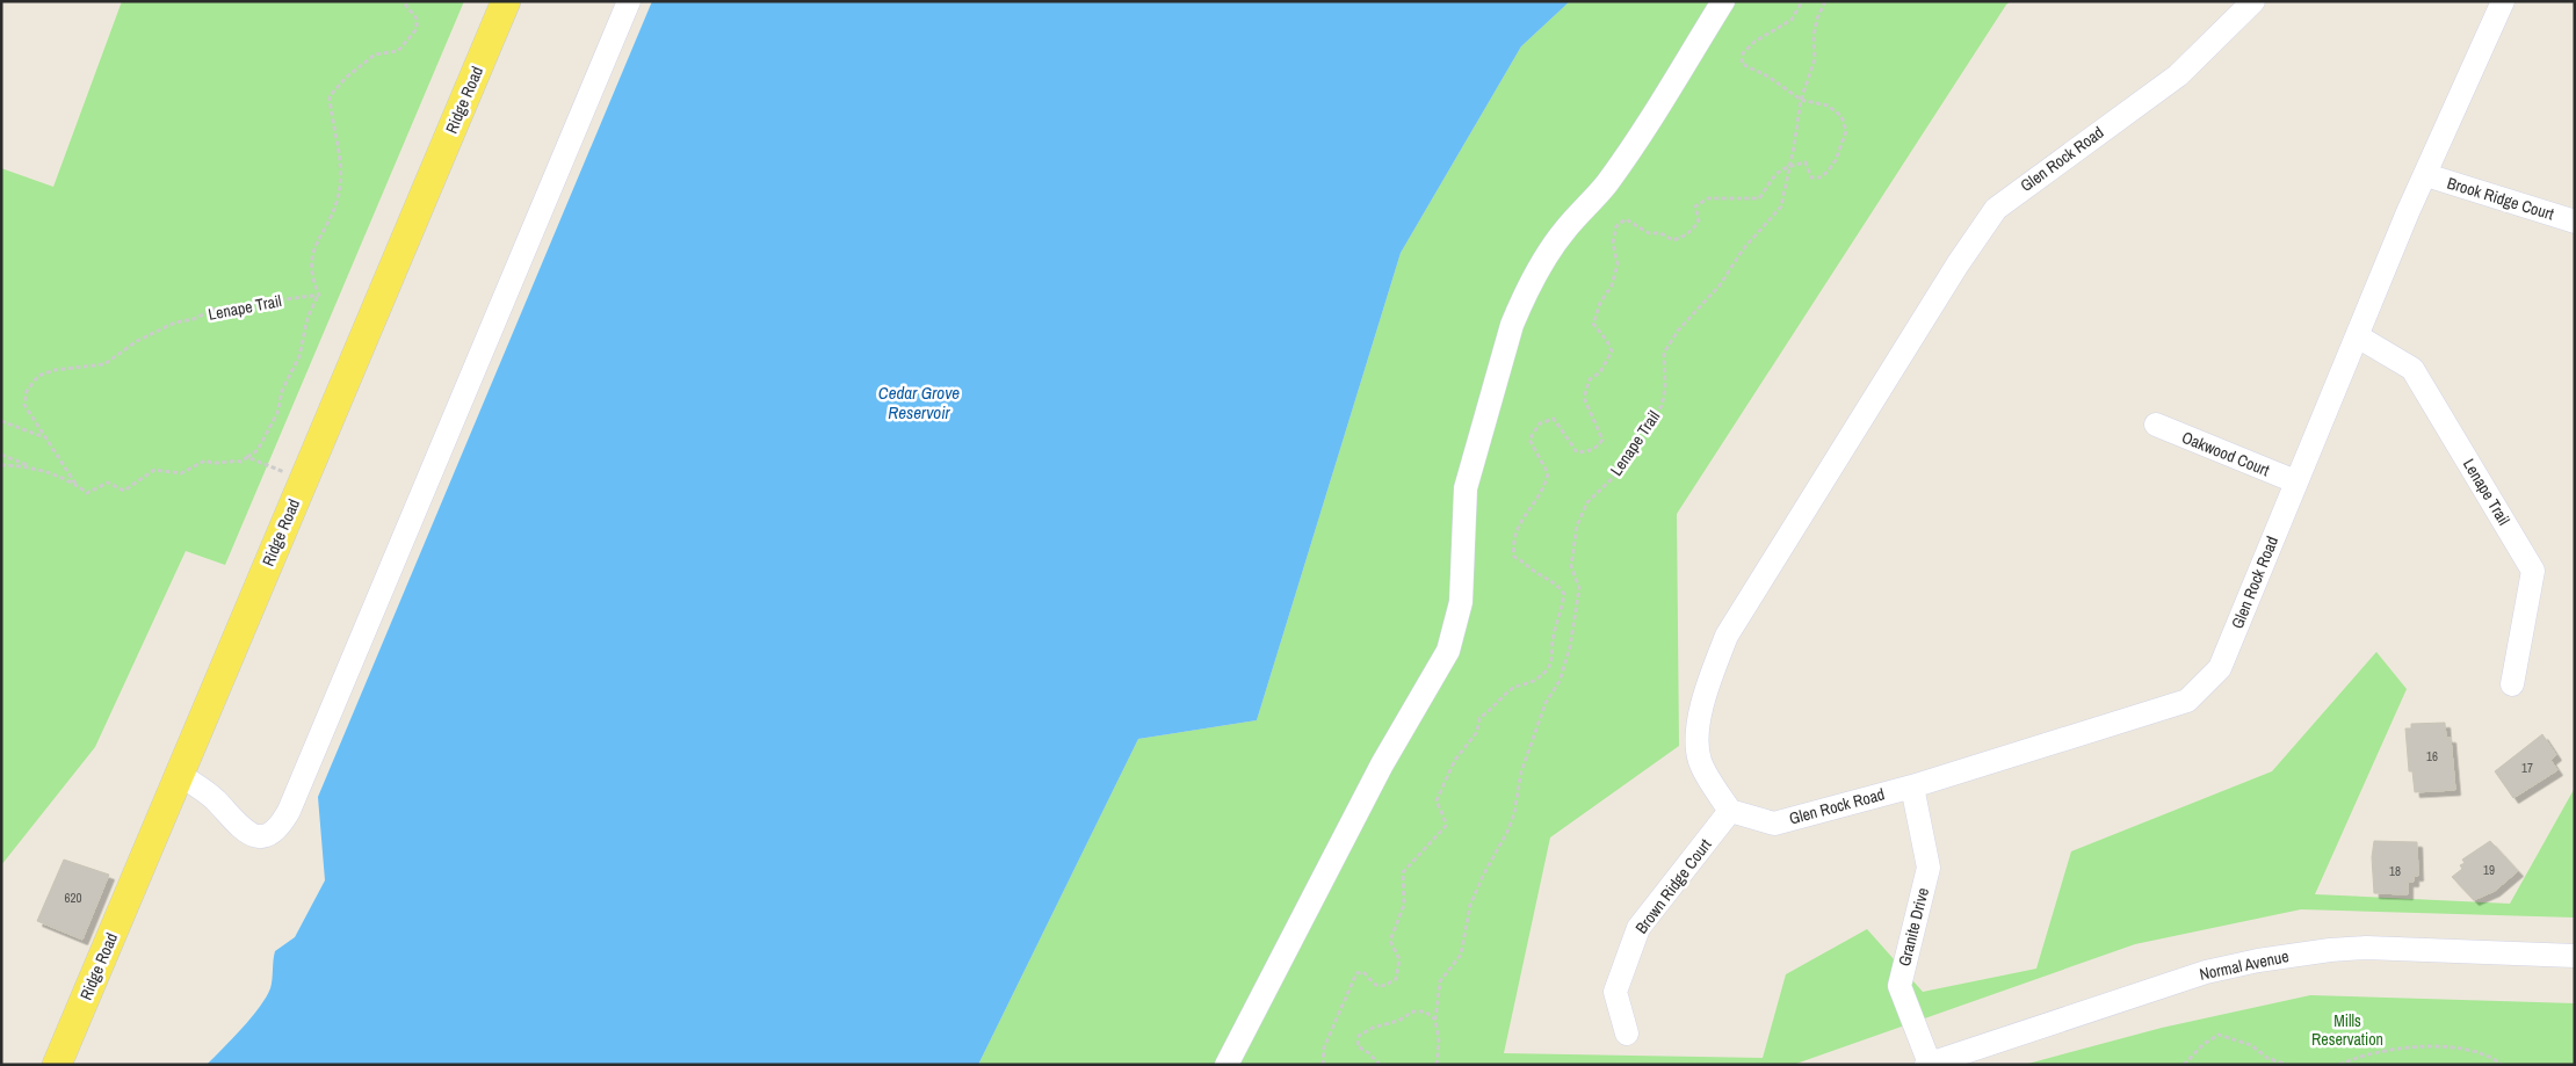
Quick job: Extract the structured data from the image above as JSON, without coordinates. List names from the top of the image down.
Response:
{
  "streets": {
    "main road": ["Ridge Road"],
    "street": [
      "Glen Rock Road",
      "Brook Ridge Court",
      "Lenape Trail",
      "Oakwood Court",
      "Brown Ridge Court",
      "Granite Drive",
      "Normal Avenue"
    ]
  },
  "crossings": [
    ["Glen Rock Road", "Brook Ridge Court"],
    ["Glen Rock Road", "Lenape Trail"],
    ["Glen Rock Road", "Oakwood Court"],
    ["Glen Rock Road", "Brown Ridge Court"],
    ["Glen Rock Road", "Granite Drive"],
    ["Granite Drive", "Normal Avenue"]
  ],
  "water": ["Cedar Grove Reservoir"],
  "parks": ["Mills Reservation"],
  "house_numbers": [
    "16",
    "17",
    "19",
    "18",
    "620"
  ]
}
